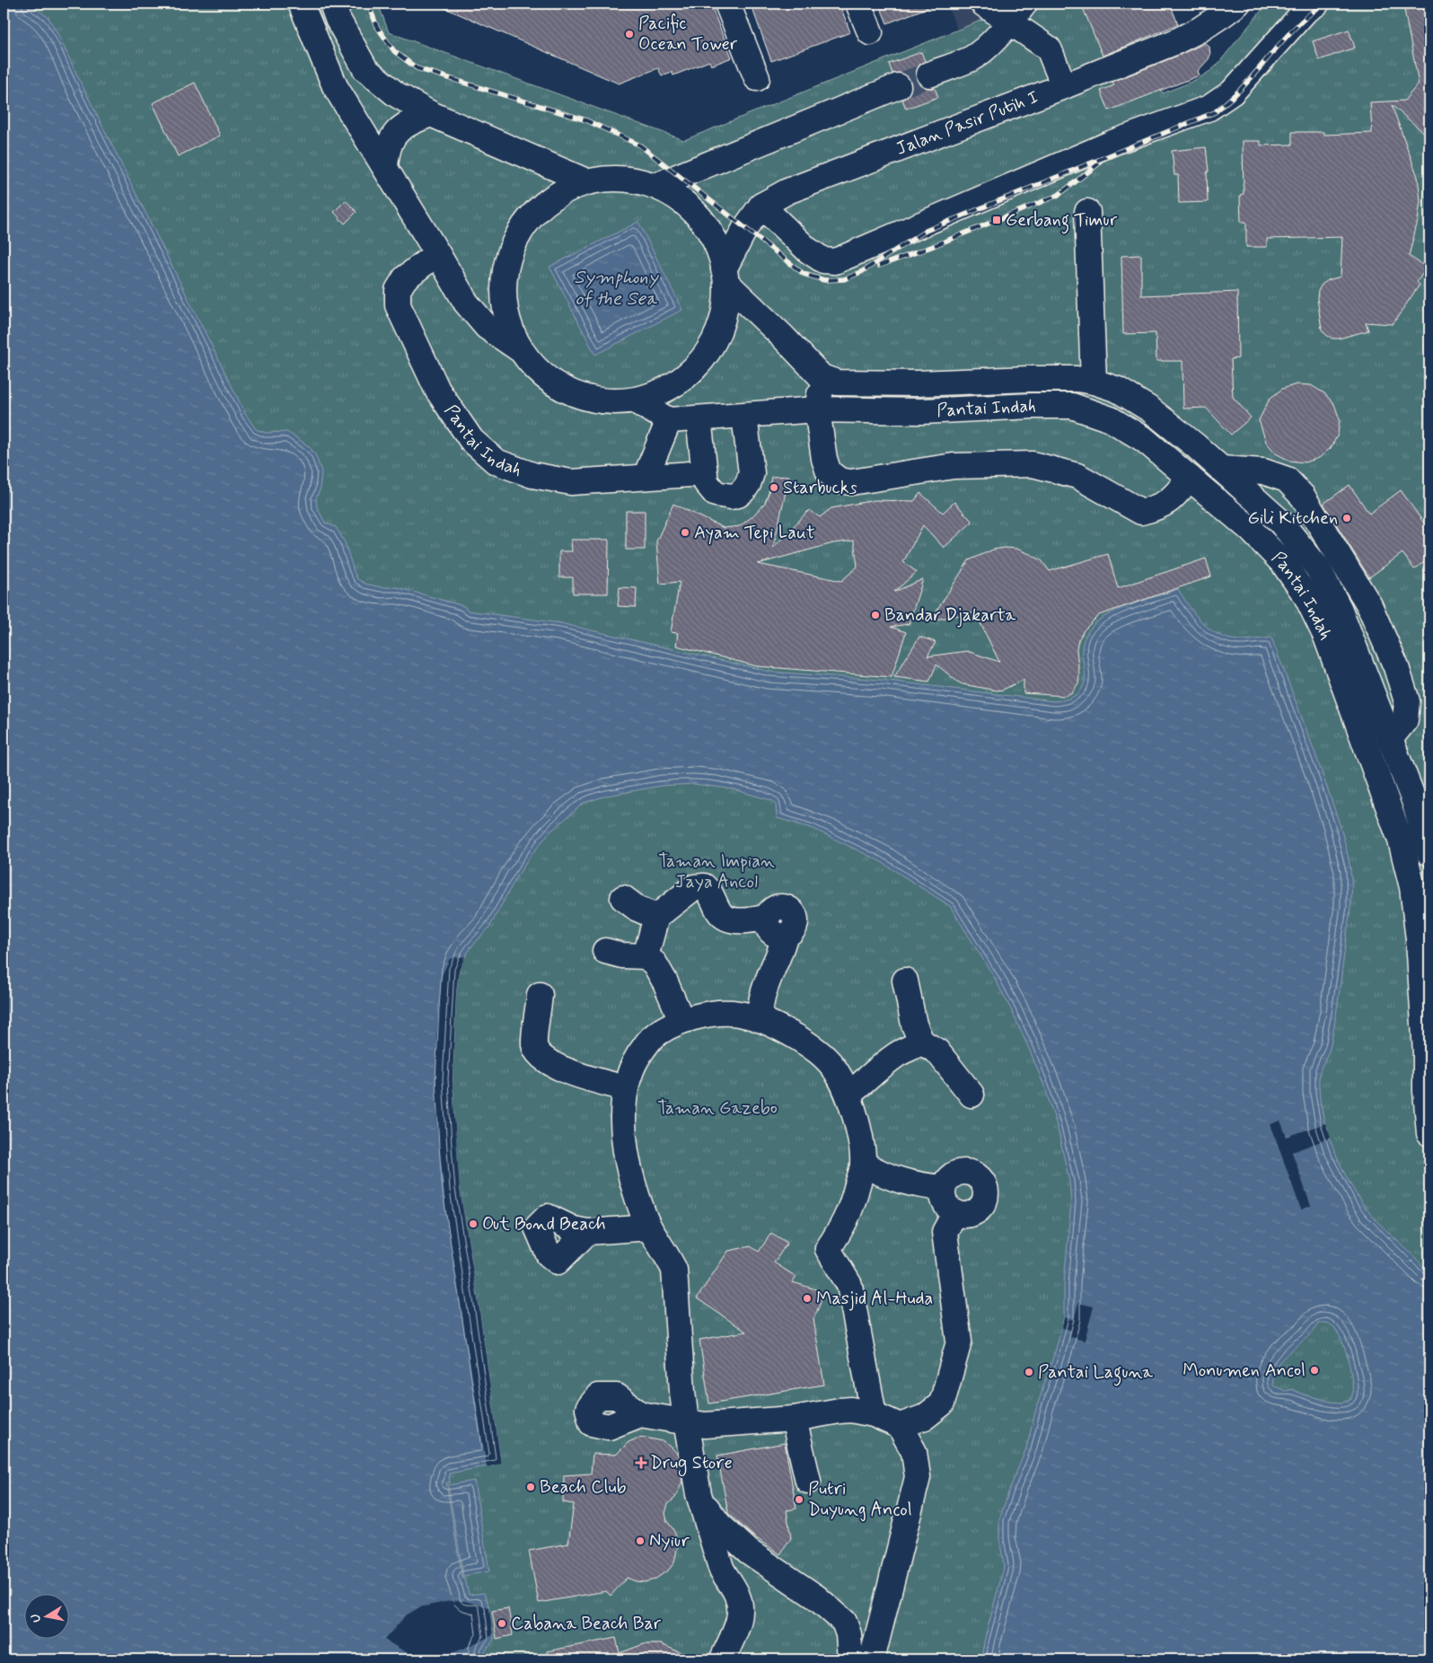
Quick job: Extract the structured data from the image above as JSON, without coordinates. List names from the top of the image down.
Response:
{
  "streets": {
    "street": ["Jalan Pasir Putih I", "Pantai Indah"]
  },
  "water": ["Symphony of the Sea"],
  "parks": ["Taman Impian Jaya Ancol", "Taman Gazebo"],
  "places": {
    "other": [
      "Pacific Ocean Tower",
      "Starbucks",
      "Gili Kitchen",
      "Ayam Tepi Laut",
      "Bandar Djakarta",
      "Out Bond Beach",
      "Masjid Al-Huda",
      "Monumen Ancol",
      "Pantai Laguna",
      "Beach Club",
      "Putri Duyung Ancol",
      "Nyiur",
      "Cabana Beach Bar"
    ],
    "transit": ["Gerbang Timur"],
    "health": ["Drug Store"]
  },
  "north": "left"
}
